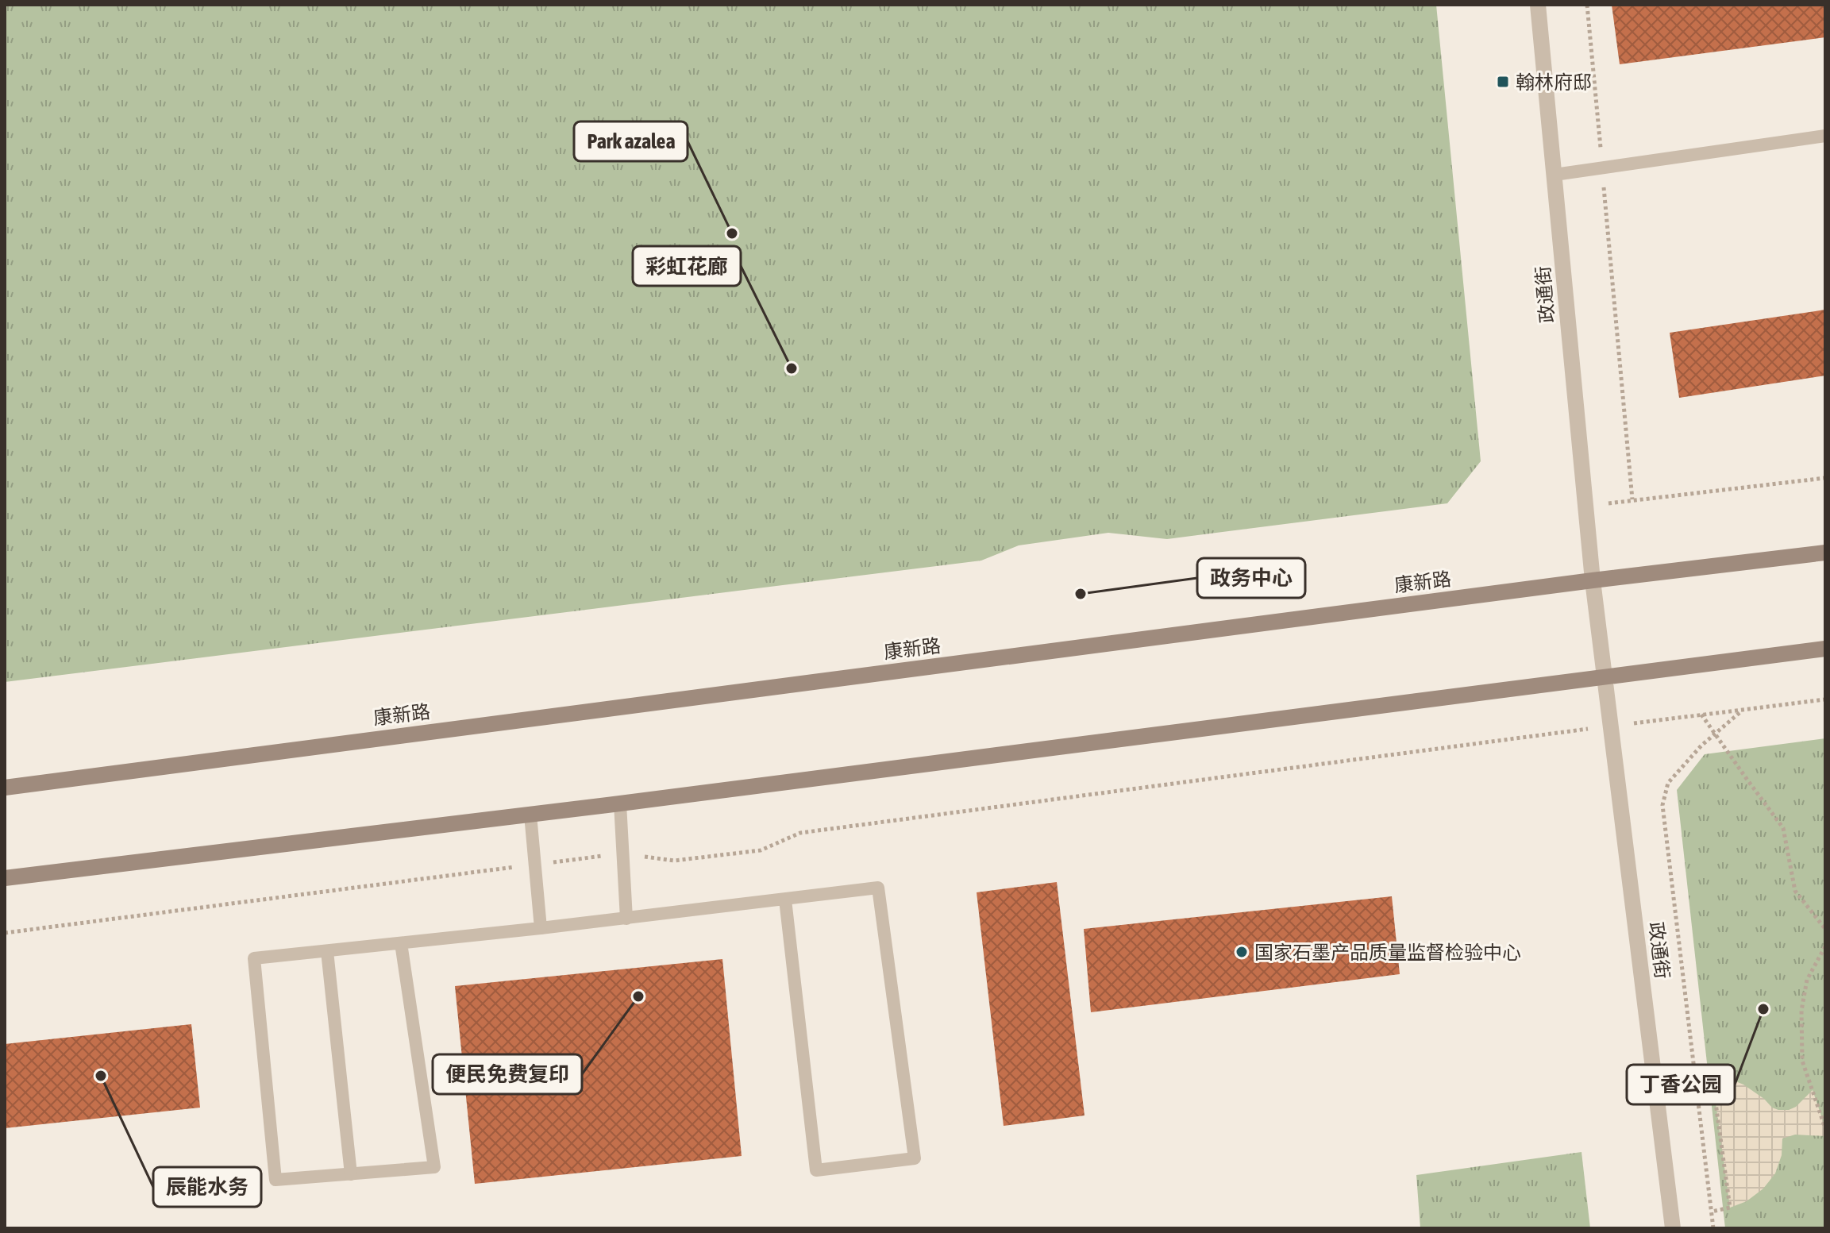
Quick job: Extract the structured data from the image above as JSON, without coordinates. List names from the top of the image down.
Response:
{
  "streets": {
    "main road": ["康新路"],
    "street": ["政通街"]
  },
  "crossings": [
    ["政通街", "康新路"]
  ],
  "places": {
    "transit": ["翰林府邸"],
    "other": [
      "Park azalea",
      "彩虹花廊",
      "政务中心",
      "国家石墨产品质量监督检验中心",
      "便民免费复印",
      "丁香公园",
      "辰能水务"
    ]
  }
}
